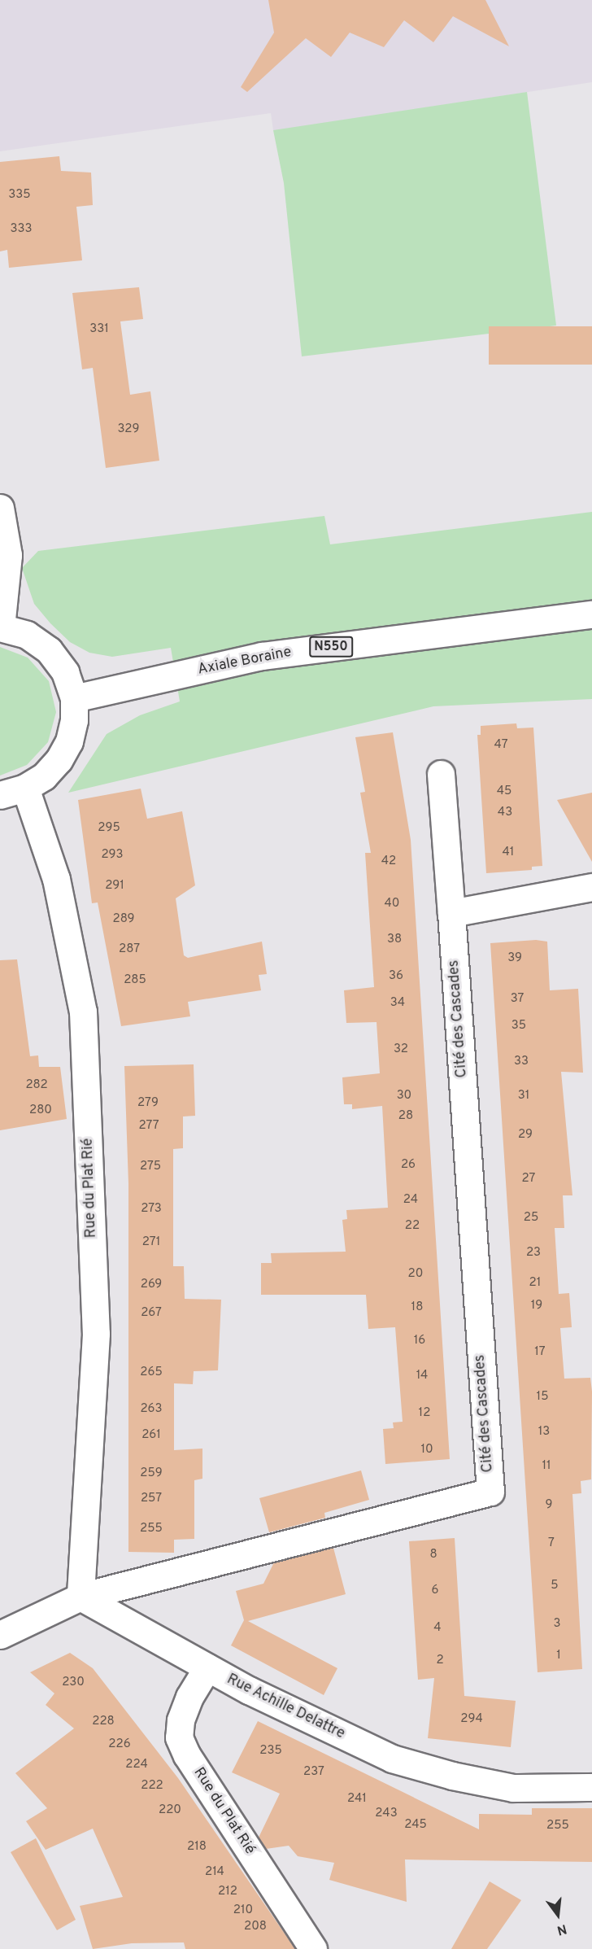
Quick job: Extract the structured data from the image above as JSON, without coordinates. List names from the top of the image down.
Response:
{
  "streets": {
    "street": [
      "N550",
      "Axiale Boraine",
      "Cité des Cascades",
      "Rue du Plat Rié",
      "Rue Achille Delattre"
    ]
  },
  "crossings": [
    ["Cité des Cascades", "Rue du Plat Rié"],
    ["Cité des Cascades", "Rue Achille Delattre"],
    ["Rue du Plat Rié", "Rue Achille Delattre"]
  ],
  "house_numbers": [
    "335",
    "333",
    "331",
    "329",
    "47",
    "45",
    "43",
    "295",
    "41",
    "293",
    "42",
    "291",
    "40",
    "289",
    "38",
    "287",
    "39",
    "36",
    "285",
    "37",
    "34",
    "35",
    "32",
    "33",
    "282",
    "30",
    "31",
    "279",
    "280",
    "28",
    "277",
    "29",
    "26",
    "275",
    "27",
    "24",
    "273",
    "25",
    "22",
    "271",
    "23",
    "20",
    "21",
    "269",
    "19",
    "18",
    "267",
    "16",
    "17",
    "265",
    "14",
    "15",
    "263",
    "12",
    "13",
    "261",
    "10",
    "11",
    "259",
    "257",
    "9",
    "255",
    "7",
    "8",
    "5",
    "6",
    "3",
    "4",
    "1",
    "2",
    "230",
    "294",
    "228",
    "226",
    "235",
    "224",
    "237",
    "222",
    "241",
    "220",
    "243",
    "245",
    "255",
    "218",
    "214",
    "212",
    "210",
    "208"
  ],
  "north": "bottom"
}
